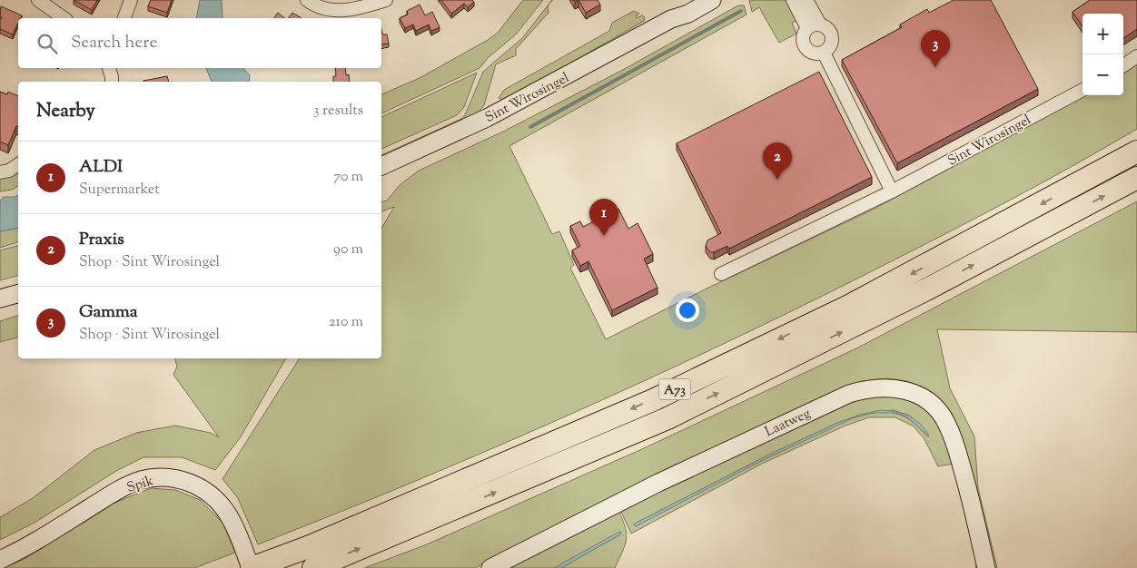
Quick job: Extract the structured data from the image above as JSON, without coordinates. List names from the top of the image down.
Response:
{
  "streets": {
    "highway": ["A73"],
    "street": ["Sint Wirosingel", "Laatweg", "Spik"]
  },
  "crossings": [
    ["A73", "Spik"]
  ],
  "page": {
    "map_buttons": ["+", "−"],
    "search": "Search here",
    "pins": ["3", "2", "1"],
    "heading": ["Nearby", "3 results"],
    "list": [
      {
        "mark": "1",
        "name": "ALDI",
        "note": "Supermarket",
        "value": "70 m"
      },
      {
        "mark": "2",
        "name": "Praxis",
        "note": "Shop · Sint Wirosingel",
        "value": "90 m"
      },
      {
        "mark": "3",
        "name": "Gamma",
        "note": "Shop · Sint Wirosingel",
        "value": "210 m"
      }
    ]
  }
}
